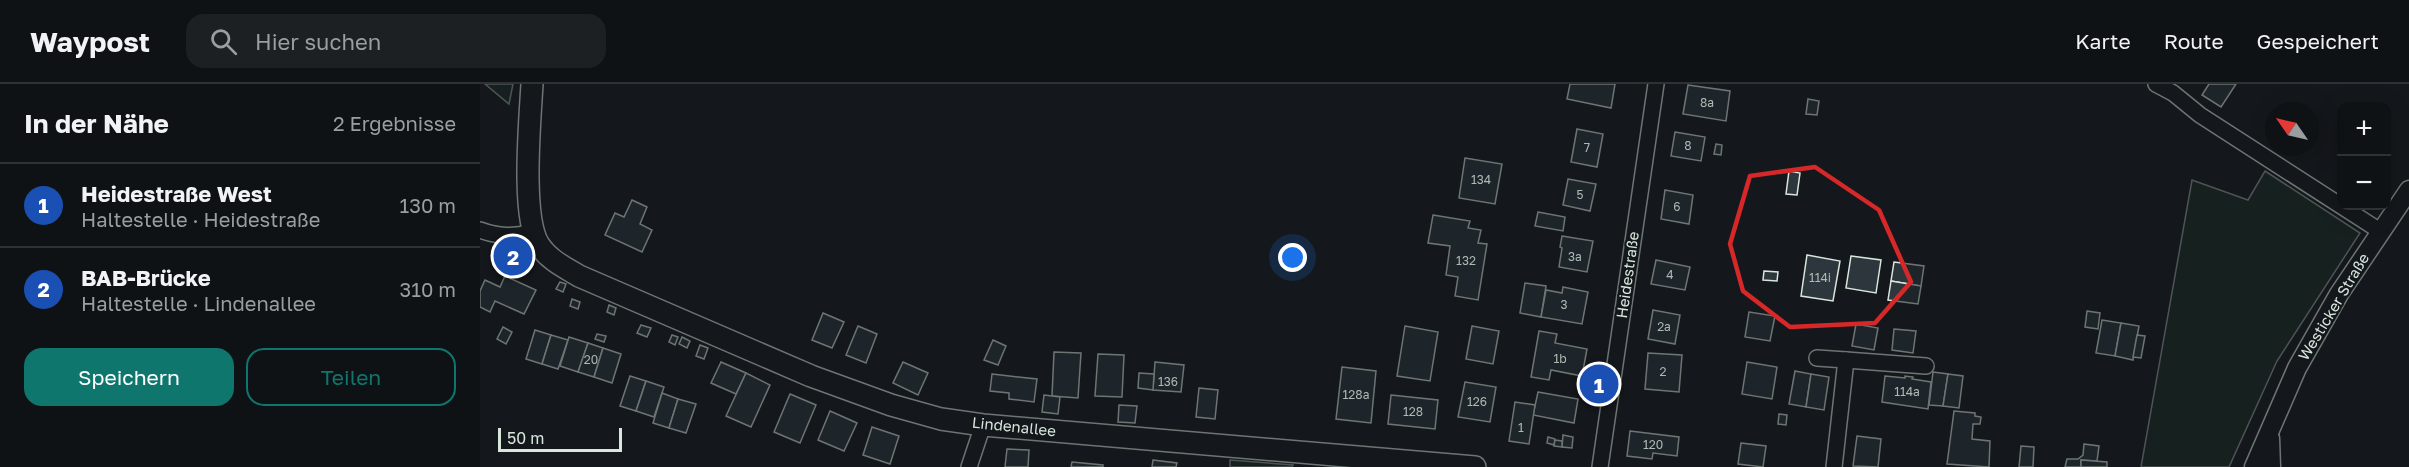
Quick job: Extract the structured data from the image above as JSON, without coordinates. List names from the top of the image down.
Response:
{
  "streets": {
    "main road": ["Lindenallee"],
    "street": ["Heidestraße", "Westicker Straße"]
  },
  "house_numbers": [
    "8a",
    "8",
    "7",
    "134",
    "5",
    "6",
    "3a",
    "132",
    "4",
    "114i",
    "3",
    "2a",
    "1b",
    "20",
    "2",
    "136",
    "114a",
    "128a",
    "126",
    "128",
    "1",
    "120"
  ],
  "scale_bar": "50 m",
  "north": "top left",
  "page": {
    "header": "Waypost",
    "search": "Hier suchen",
    "nav": ["Karte", "Route", "Gespeichert"],
    "heading": ["In der Nähe", "2 Ergebnisse"],
    "map_buttons": ["+", "−"],
    "list": [
      {
        "mark": "1",
        "name": "Heidestraße West",
        "note": "Haltestelle · Heidestraße",
        "value": "130 m"
      },
      {
        "mark": "2",
        "name": "BAB-Brücke",
        "note": "Haltestelle · Lindenallee",
        "value": "310 m"
      }
    ],
    "pins": ["2", "1"],
    "buttons": ["Speichern", "Teilen"],
    "scale": "50 m"
  }
}
